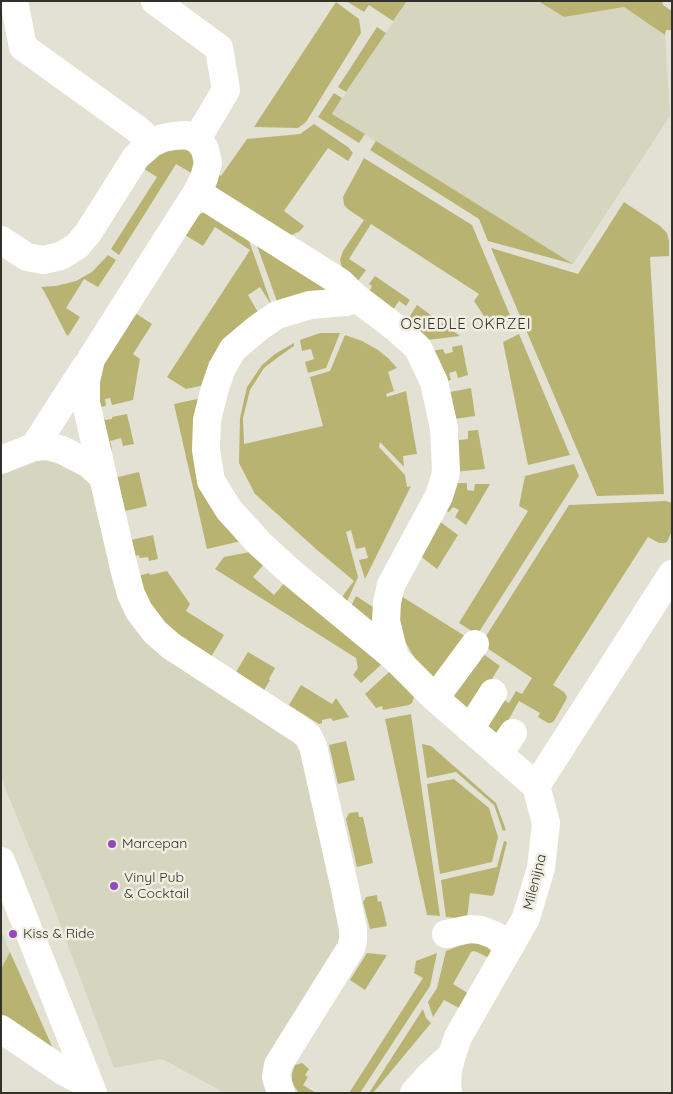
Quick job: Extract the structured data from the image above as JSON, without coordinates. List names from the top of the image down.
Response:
{
  "streets": {
    "street": ["Milenijna"]
  },
  "districts": ["OSIEDLE OKRZEI"],
  "places": ["Marcepan", "Vinyl Pub & Cocktail", "Kiss & Ride"]
}
